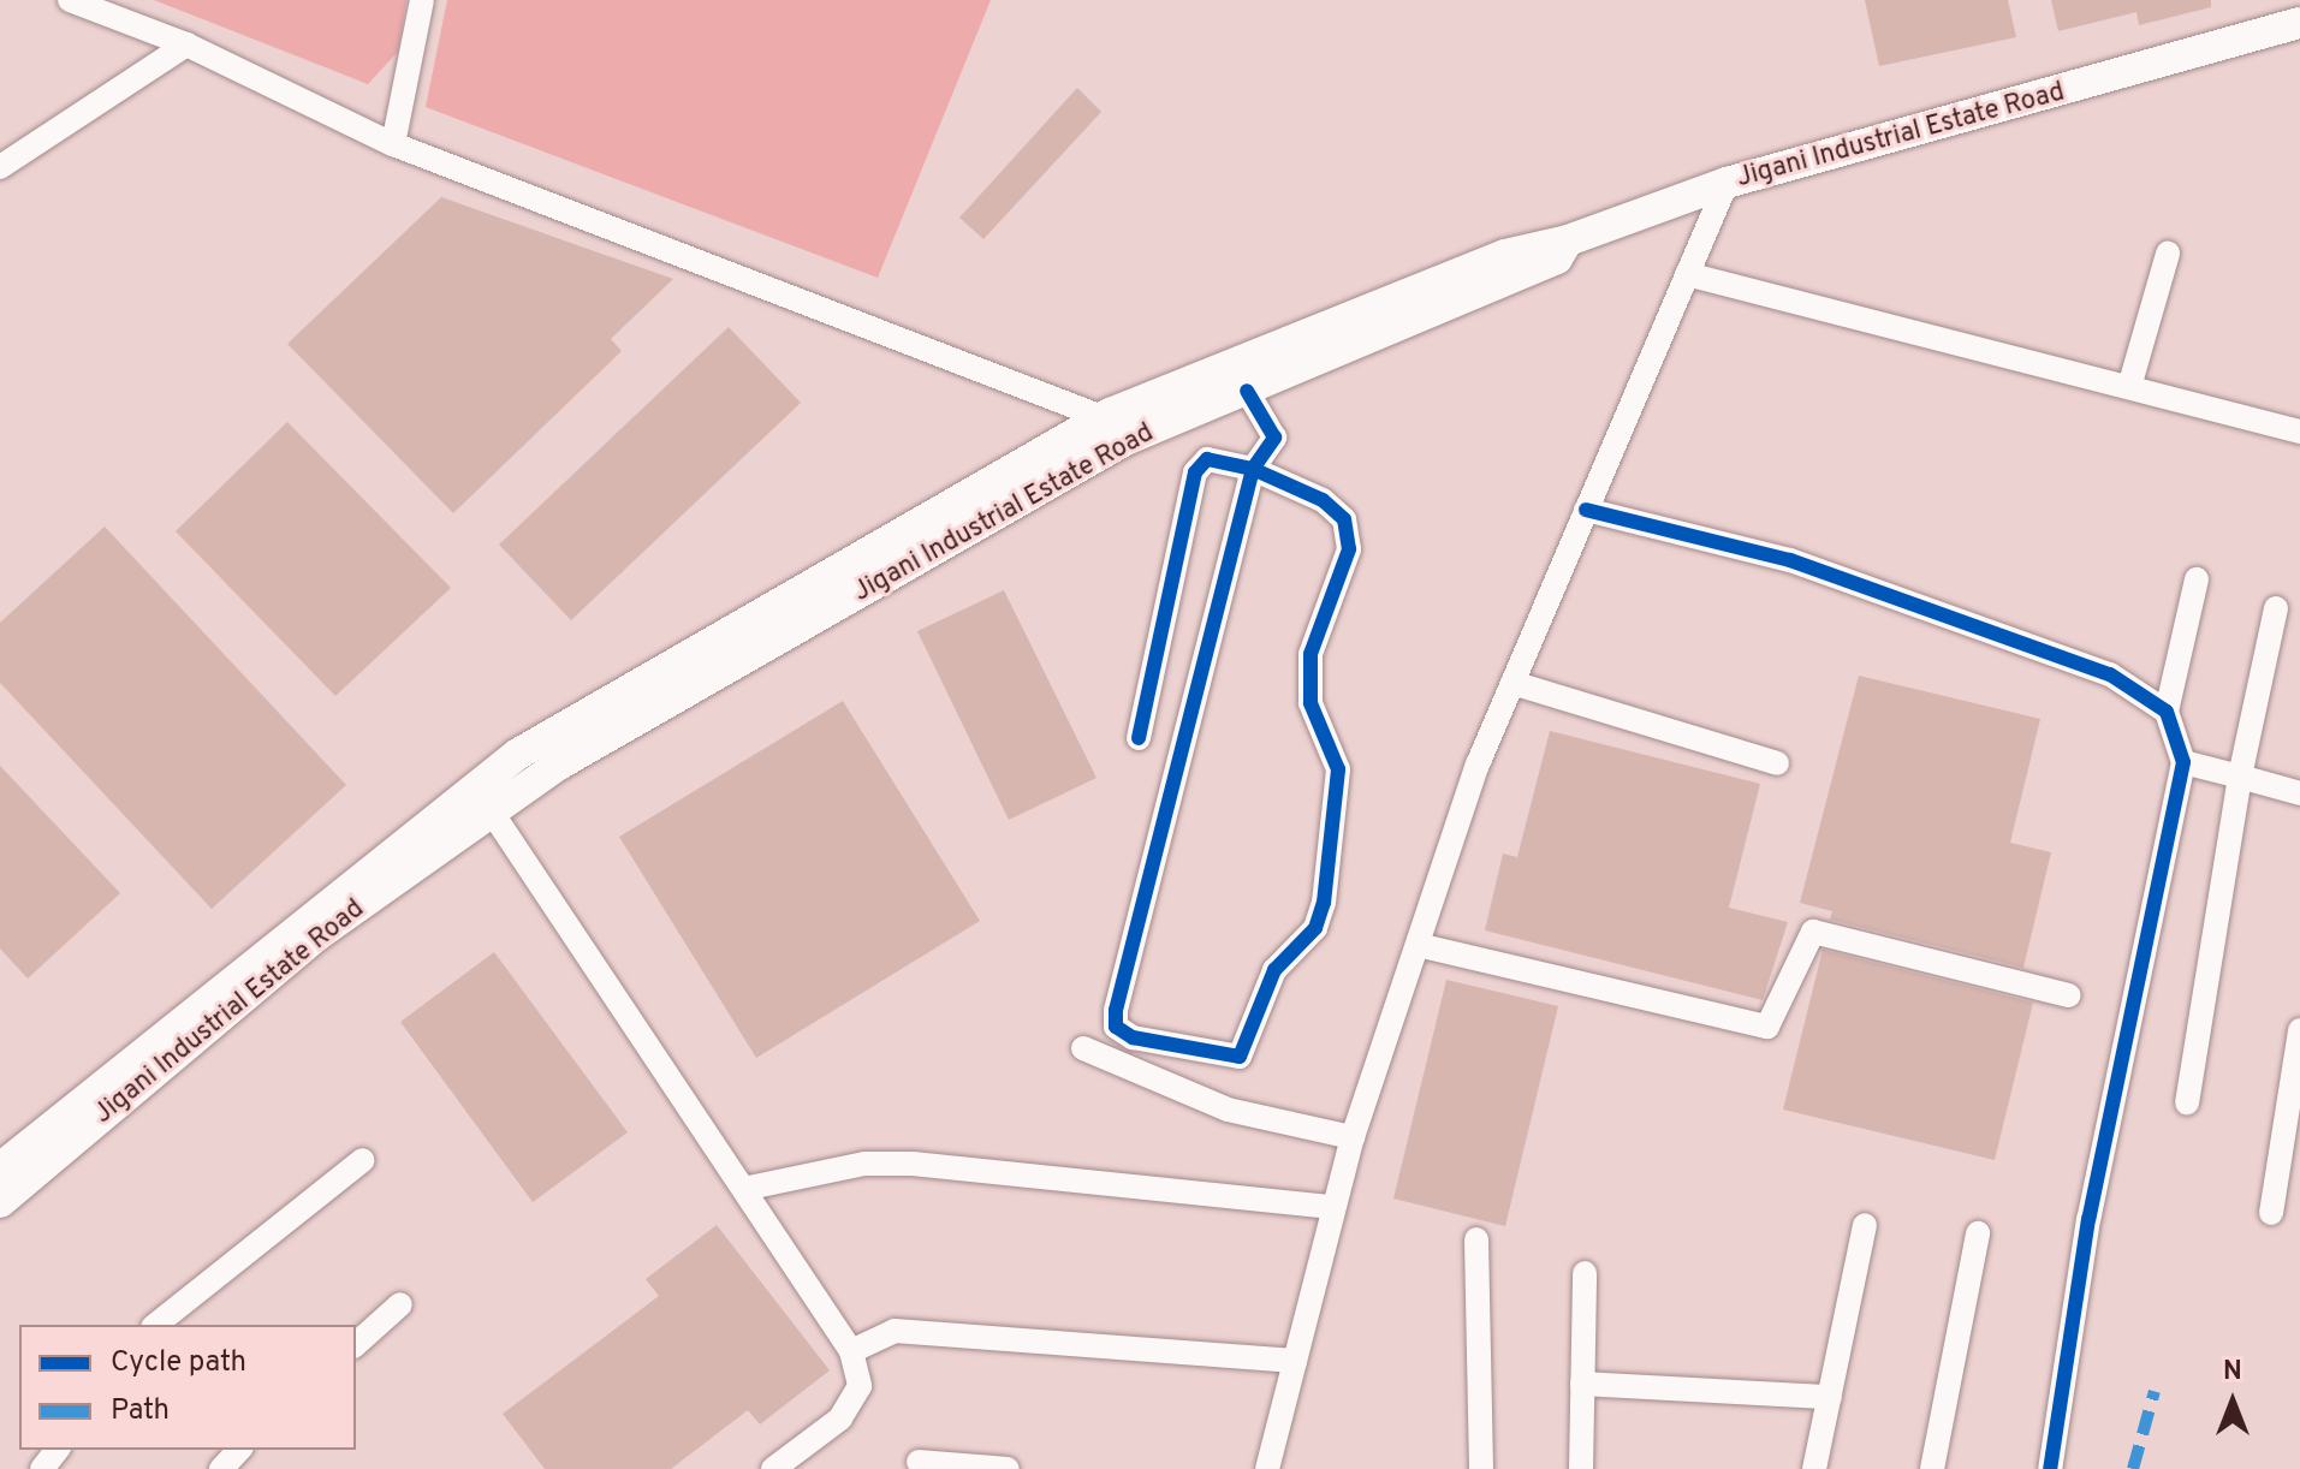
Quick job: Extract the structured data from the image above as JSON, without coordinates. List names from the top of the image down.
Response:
{
  "streets": {
    "main road": ["Jigani Industrial Estate Road"]
  },
  "legend": ["Cycle path", "Path"],
  "north": "top"
}
